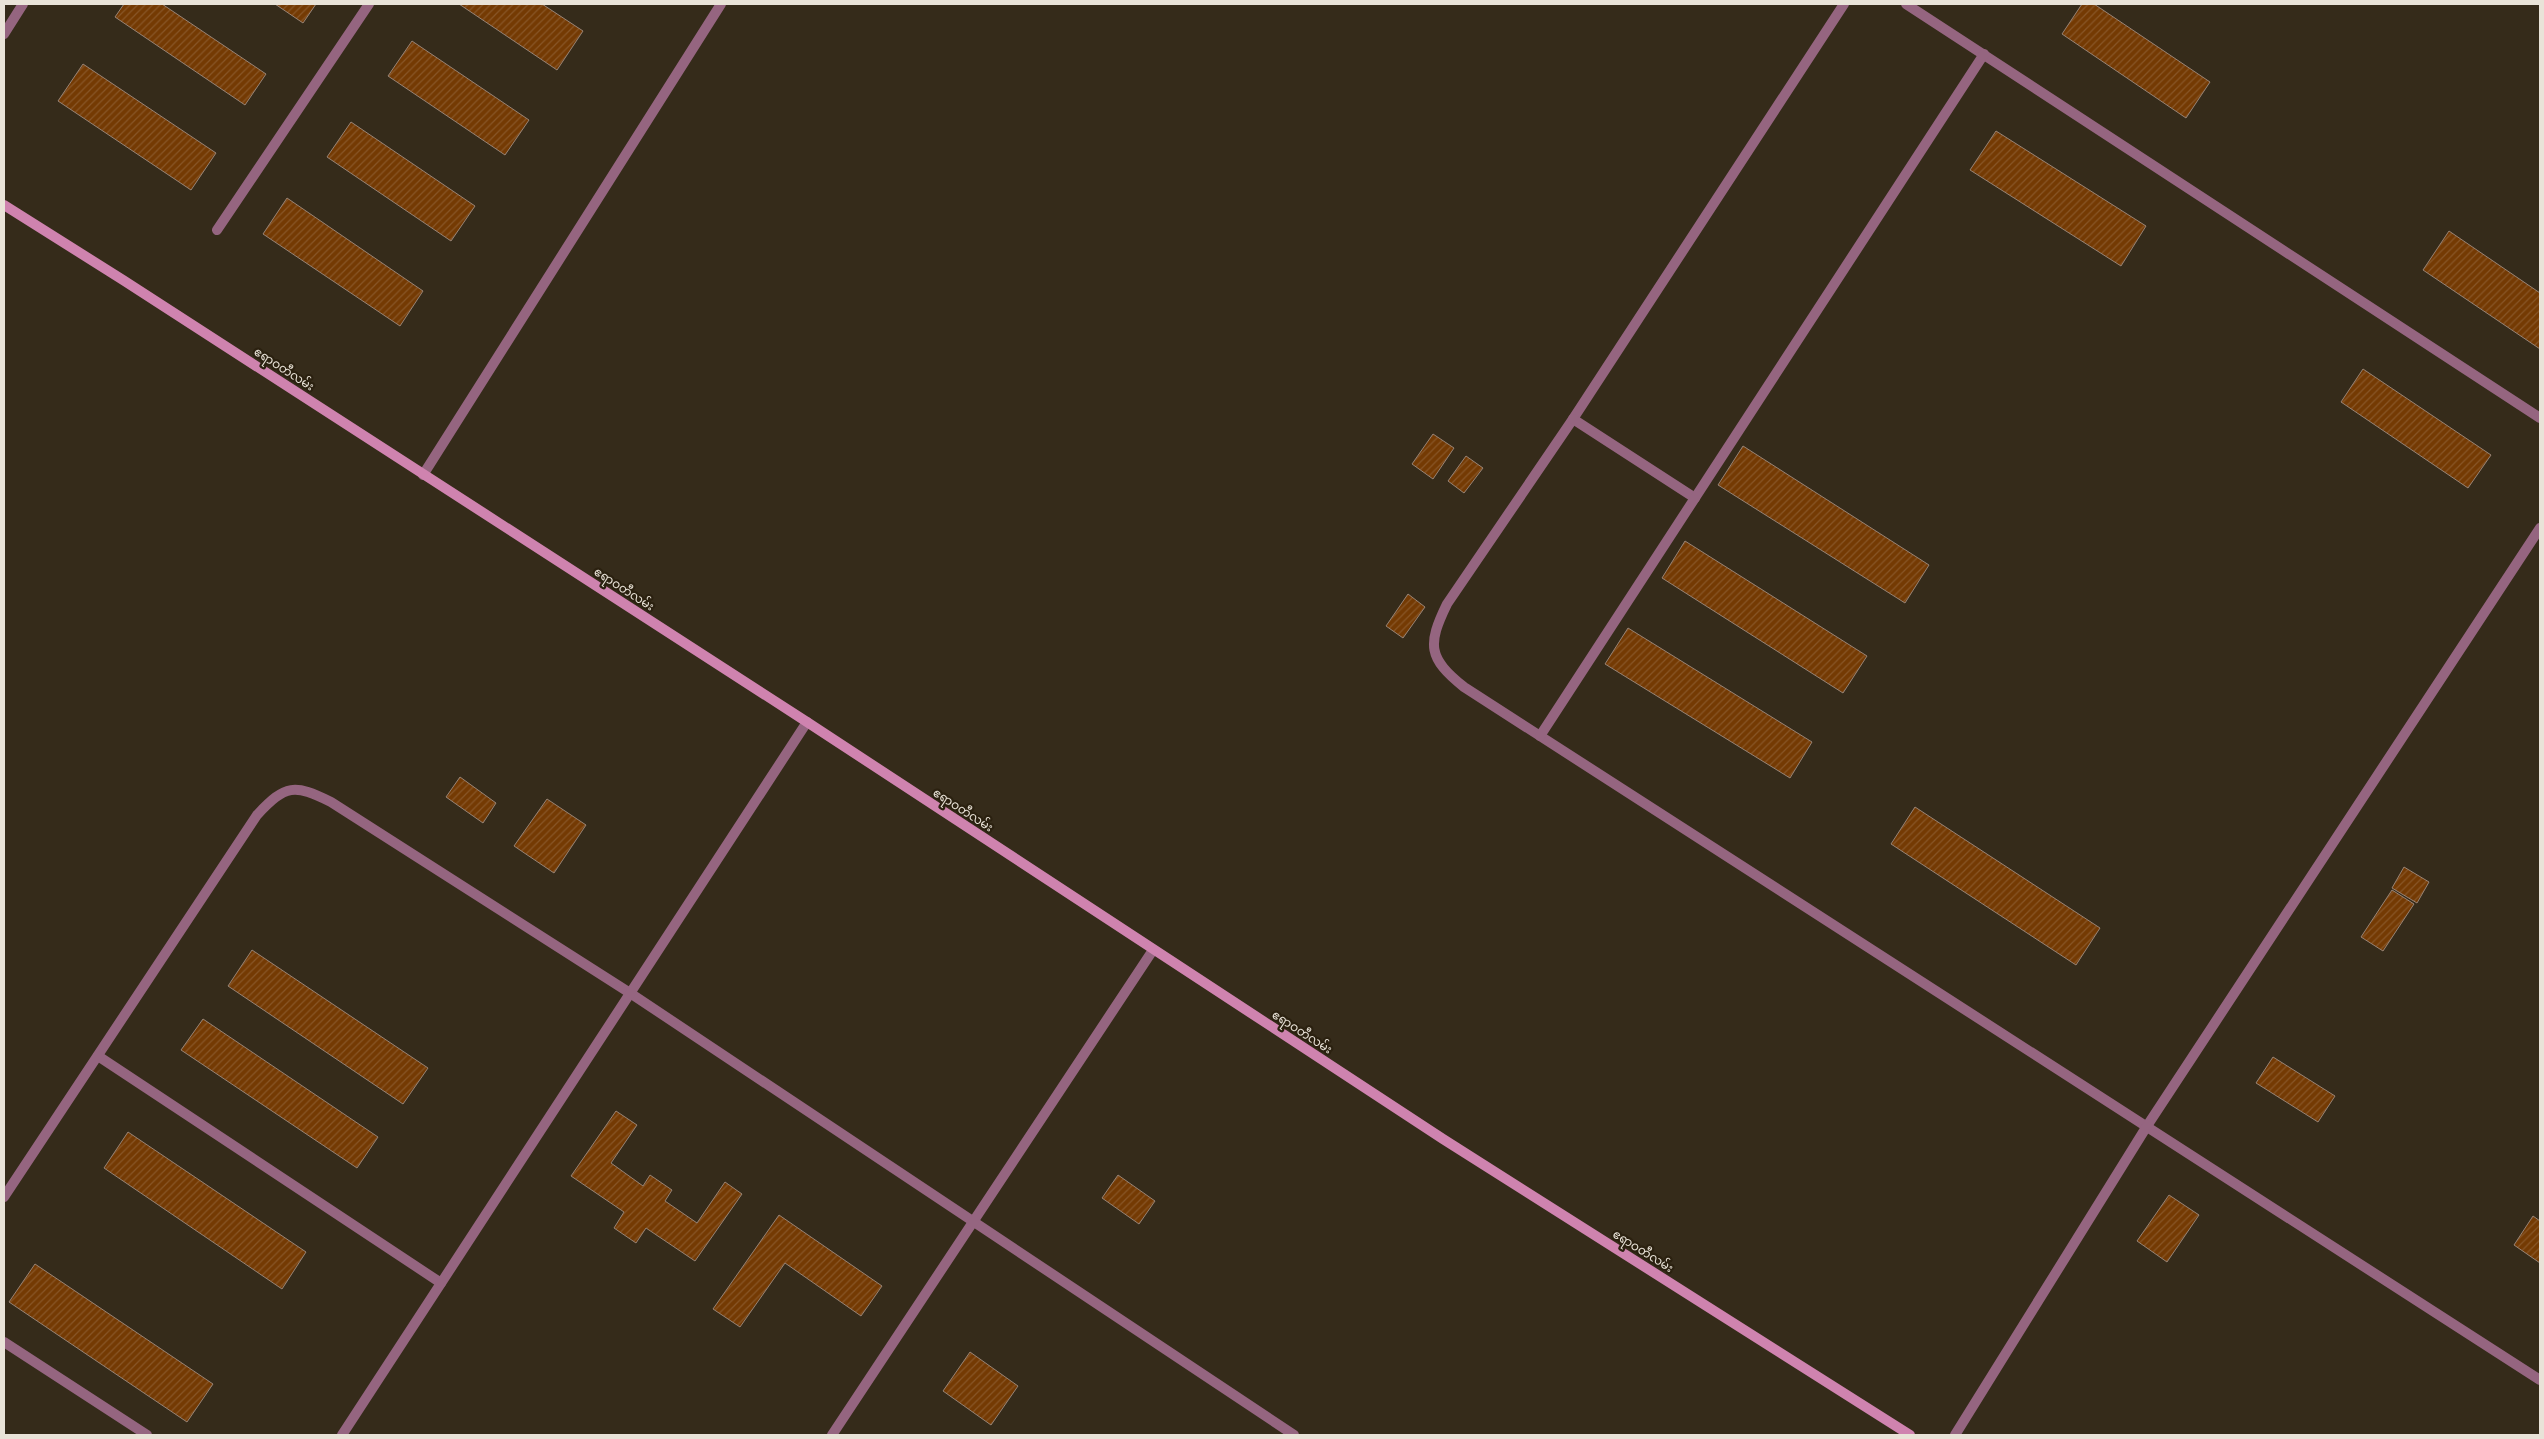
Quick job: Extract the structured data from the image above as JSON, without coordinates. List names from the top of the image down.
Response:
{
  "streets": {
    "street": ["ဧရာဝတီလမ်း"]
  }
}
